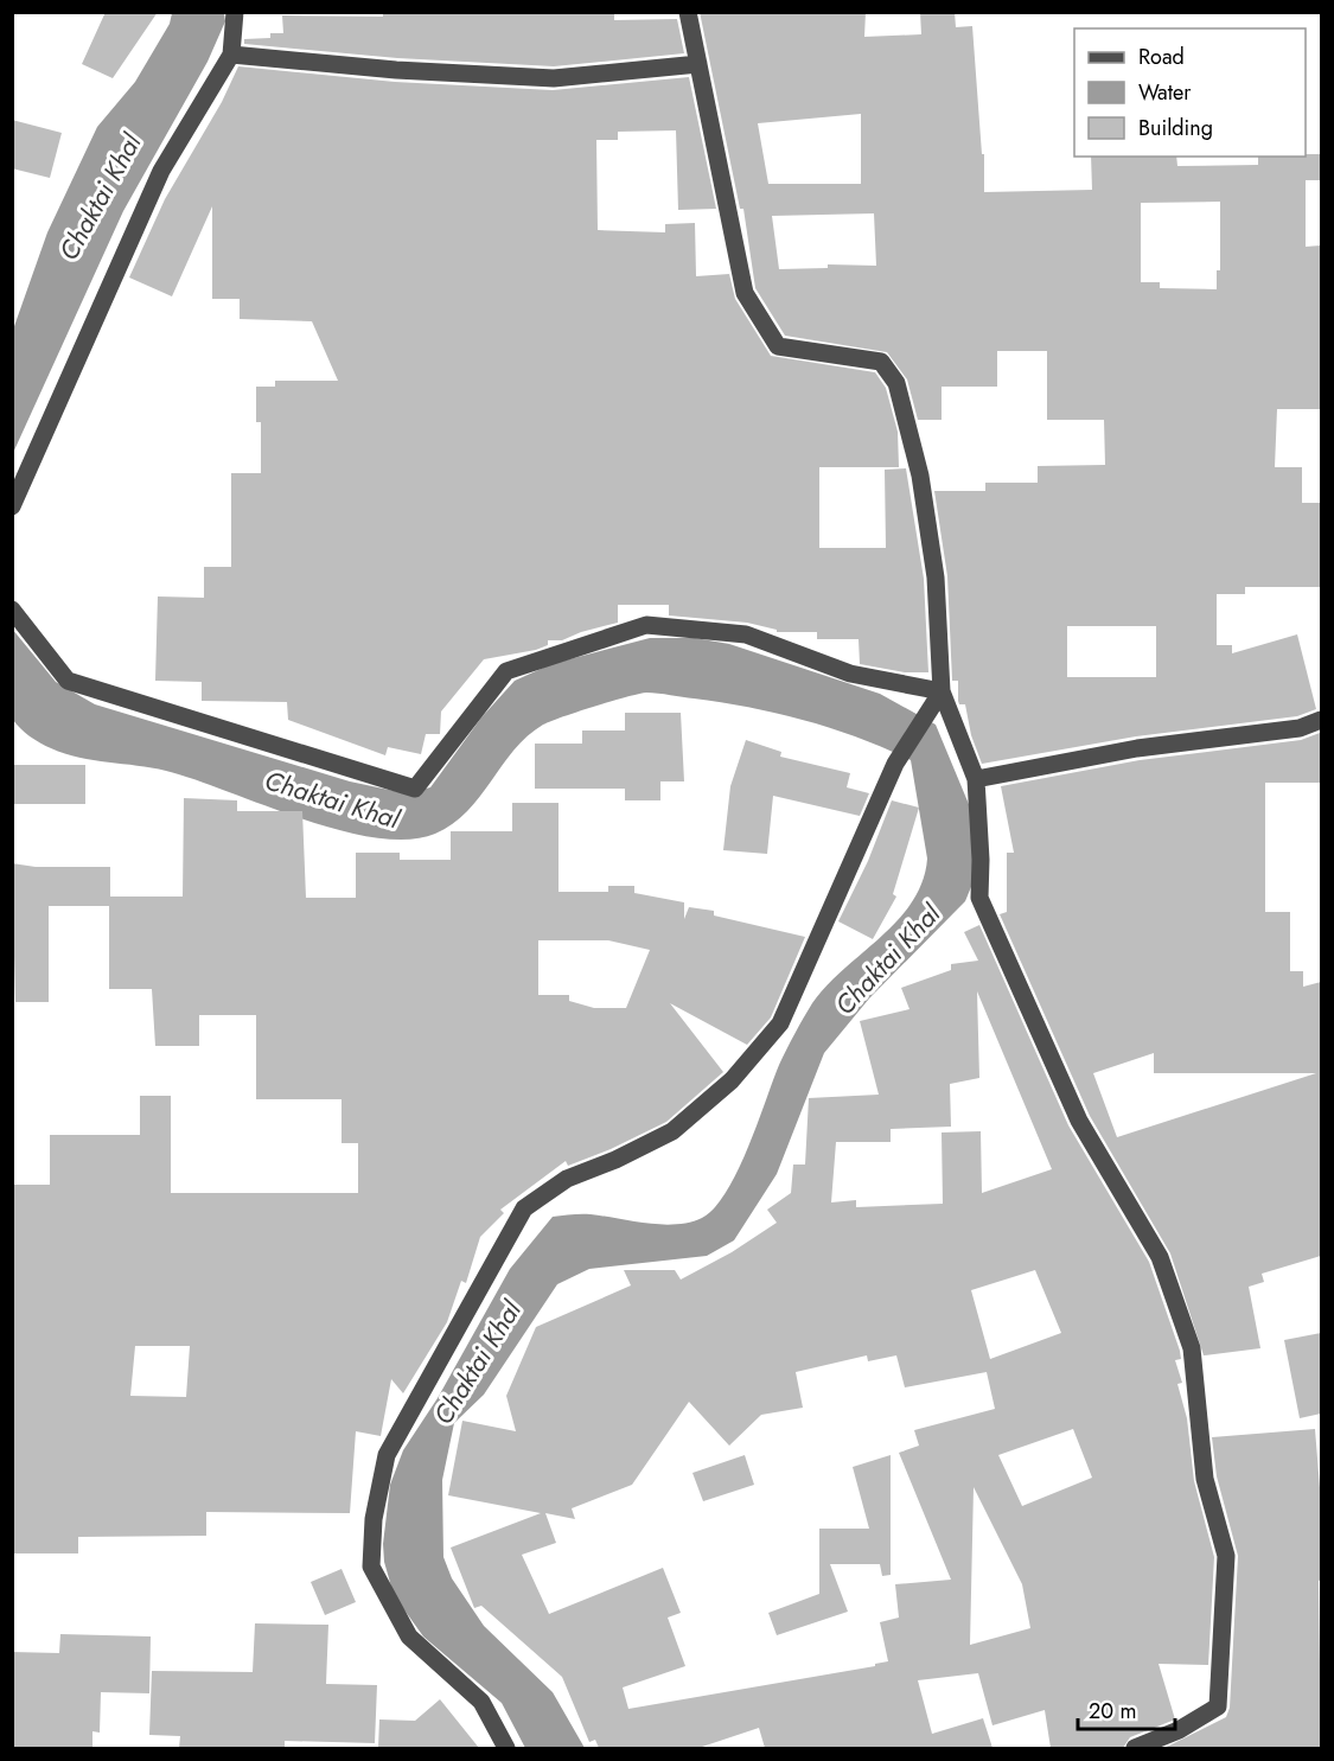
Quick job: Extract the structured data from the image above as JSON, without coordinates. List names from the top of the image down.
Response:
{
  "water": ["Chaktai Khal"],
  "legend": ["Road", "Water", "Building"],
  "scale_bar": "20 m"
}
